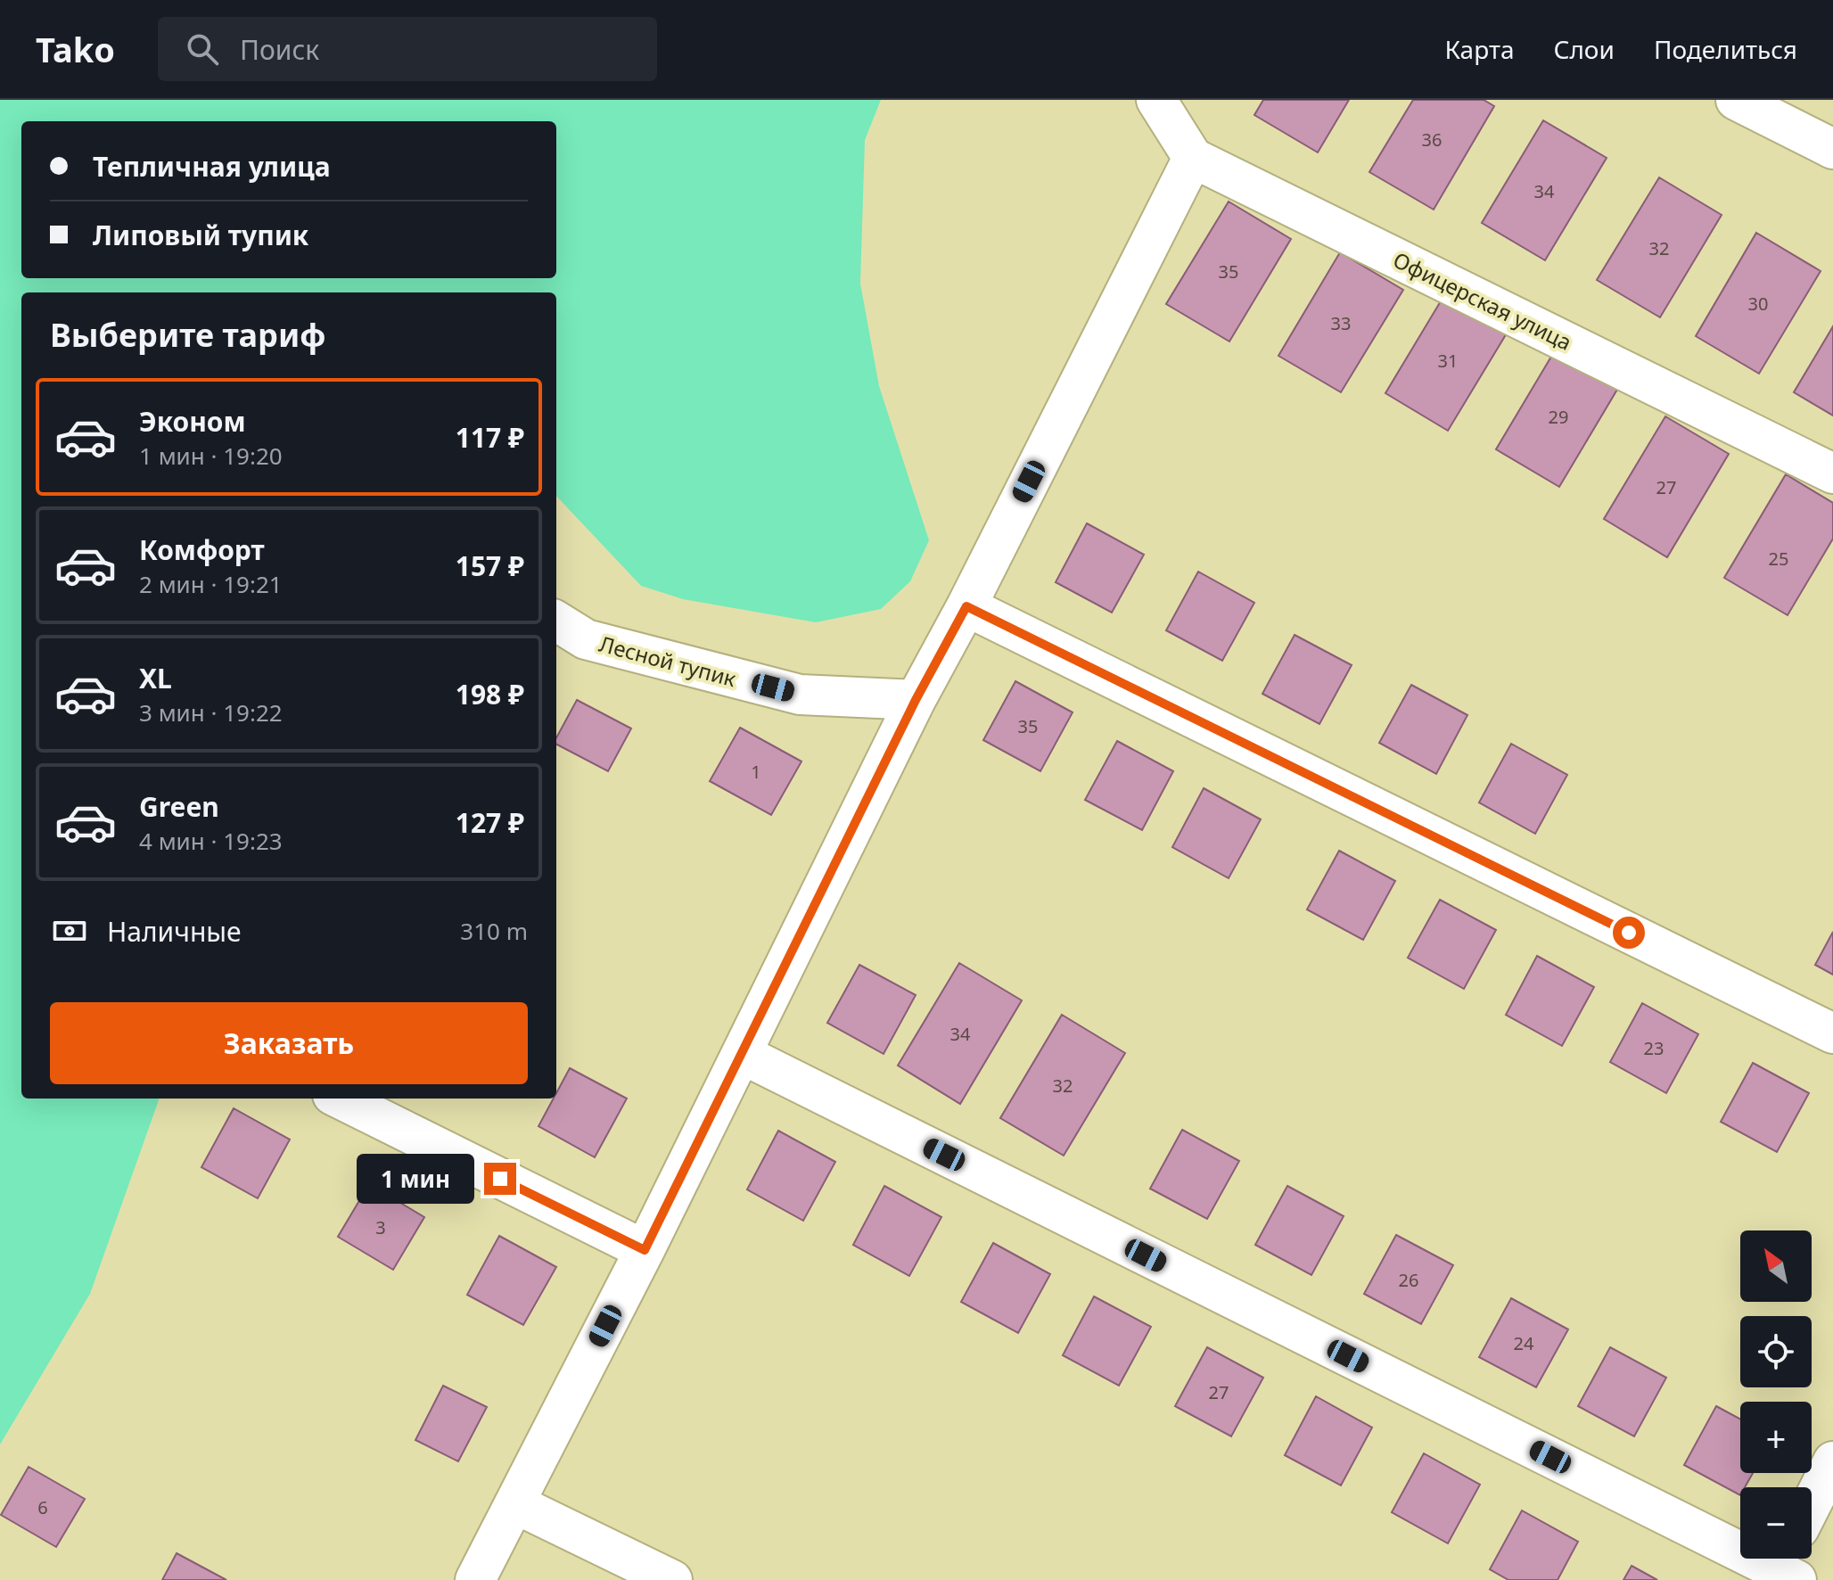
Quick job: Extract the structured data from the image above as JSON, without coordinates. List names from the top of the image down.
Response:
{
  "streets": {
    "street": ["Офицерская улица", "Лесной тупик"]
  },
  "house_numbers": [
    "36",
    "34",
    "32",
    "35",
    "30",
    "33",
    "31",
    "29",
    "27",
    "25",
    "35",
    "1",
    "34",
    "23",
    "32",
    "3",
    "26",
    "24",
    "27",
    "6"
  ],
  "north": "top left",
  "page": {
    "header": "Tako",
    "search": "Поиск",
    "nav": ["Карта", "Слои", "Поделиться"],
    "banner": ["Тепличная улица", "Липовый тупик"],
    "heading": "Выберите тариф",
    "list": [
      {
        "name": "Эконом",
        "note": "1 мин · 19:20",
        "value": "117 ₽"
      },
      {
        "name": "Комфорт",
        "note": "2 мин · 19:21",
        "value": "157 ₽"
      },
      {
        "name": "XL",
        "note": "3 мин · 19:22",
        "value": "198 ₽"
      },
      {
        "name": "Green",
        "note": "4 мин · 19:23",
        "value": "127 ₽"
      }
    ],
    "pay": ["Наличные", "310 m"],
    "buttons": "Заказать",
    "bubble": "1 мин",
    "map_buttons": ["+", "−"]
  }
}
